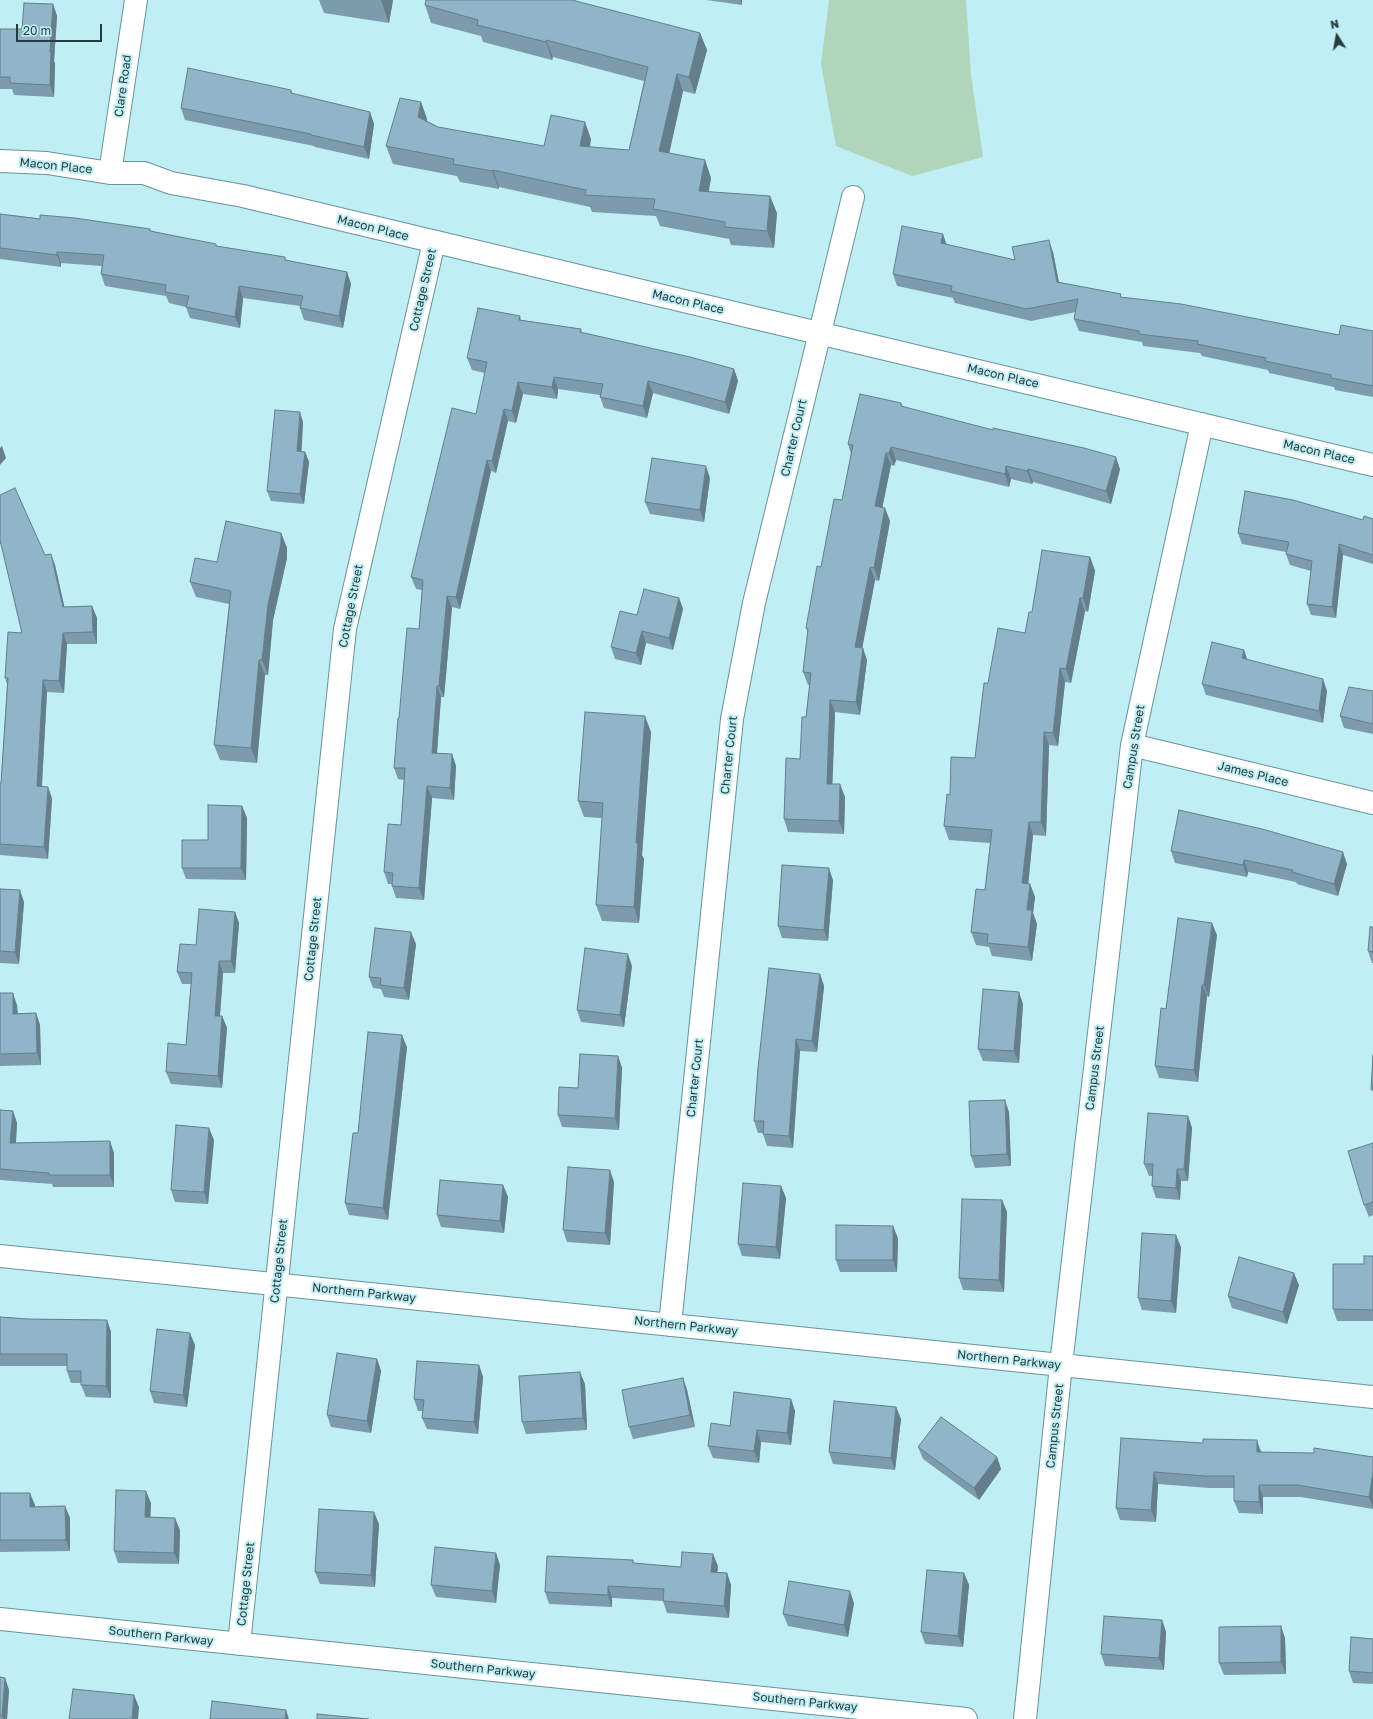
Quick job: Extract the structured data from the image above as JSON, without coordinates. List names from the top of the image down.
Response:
{
  "streets": {
    "street": [
      "Clare Road",
      "Macon Place",
      "Cottage Street",
      "Charter Court",
      "Campus Street",
      "James Place",
      "Northern Parkway",
      "Southern Parkway"
    ]
  },
  "crossings": [
    ["Clare Road", "Macon Place"],
    ["Macon Place", "Cottage Street"],
    ["Macon Place", "Charter Court"],
    ["Macon Place", "Campus Street"],
    ["Cottage Street", "Northern Parkway"],
    ["Cottage Street", "Southern Parkway"],
    ["Charter Court", "Northern Parkway"],
    ["Campus Street", "James Place"],
    ["Campus Street", "Northern Parkway"]
  ],
  "scale_bar": "20 m",
  "north": "top"
}
